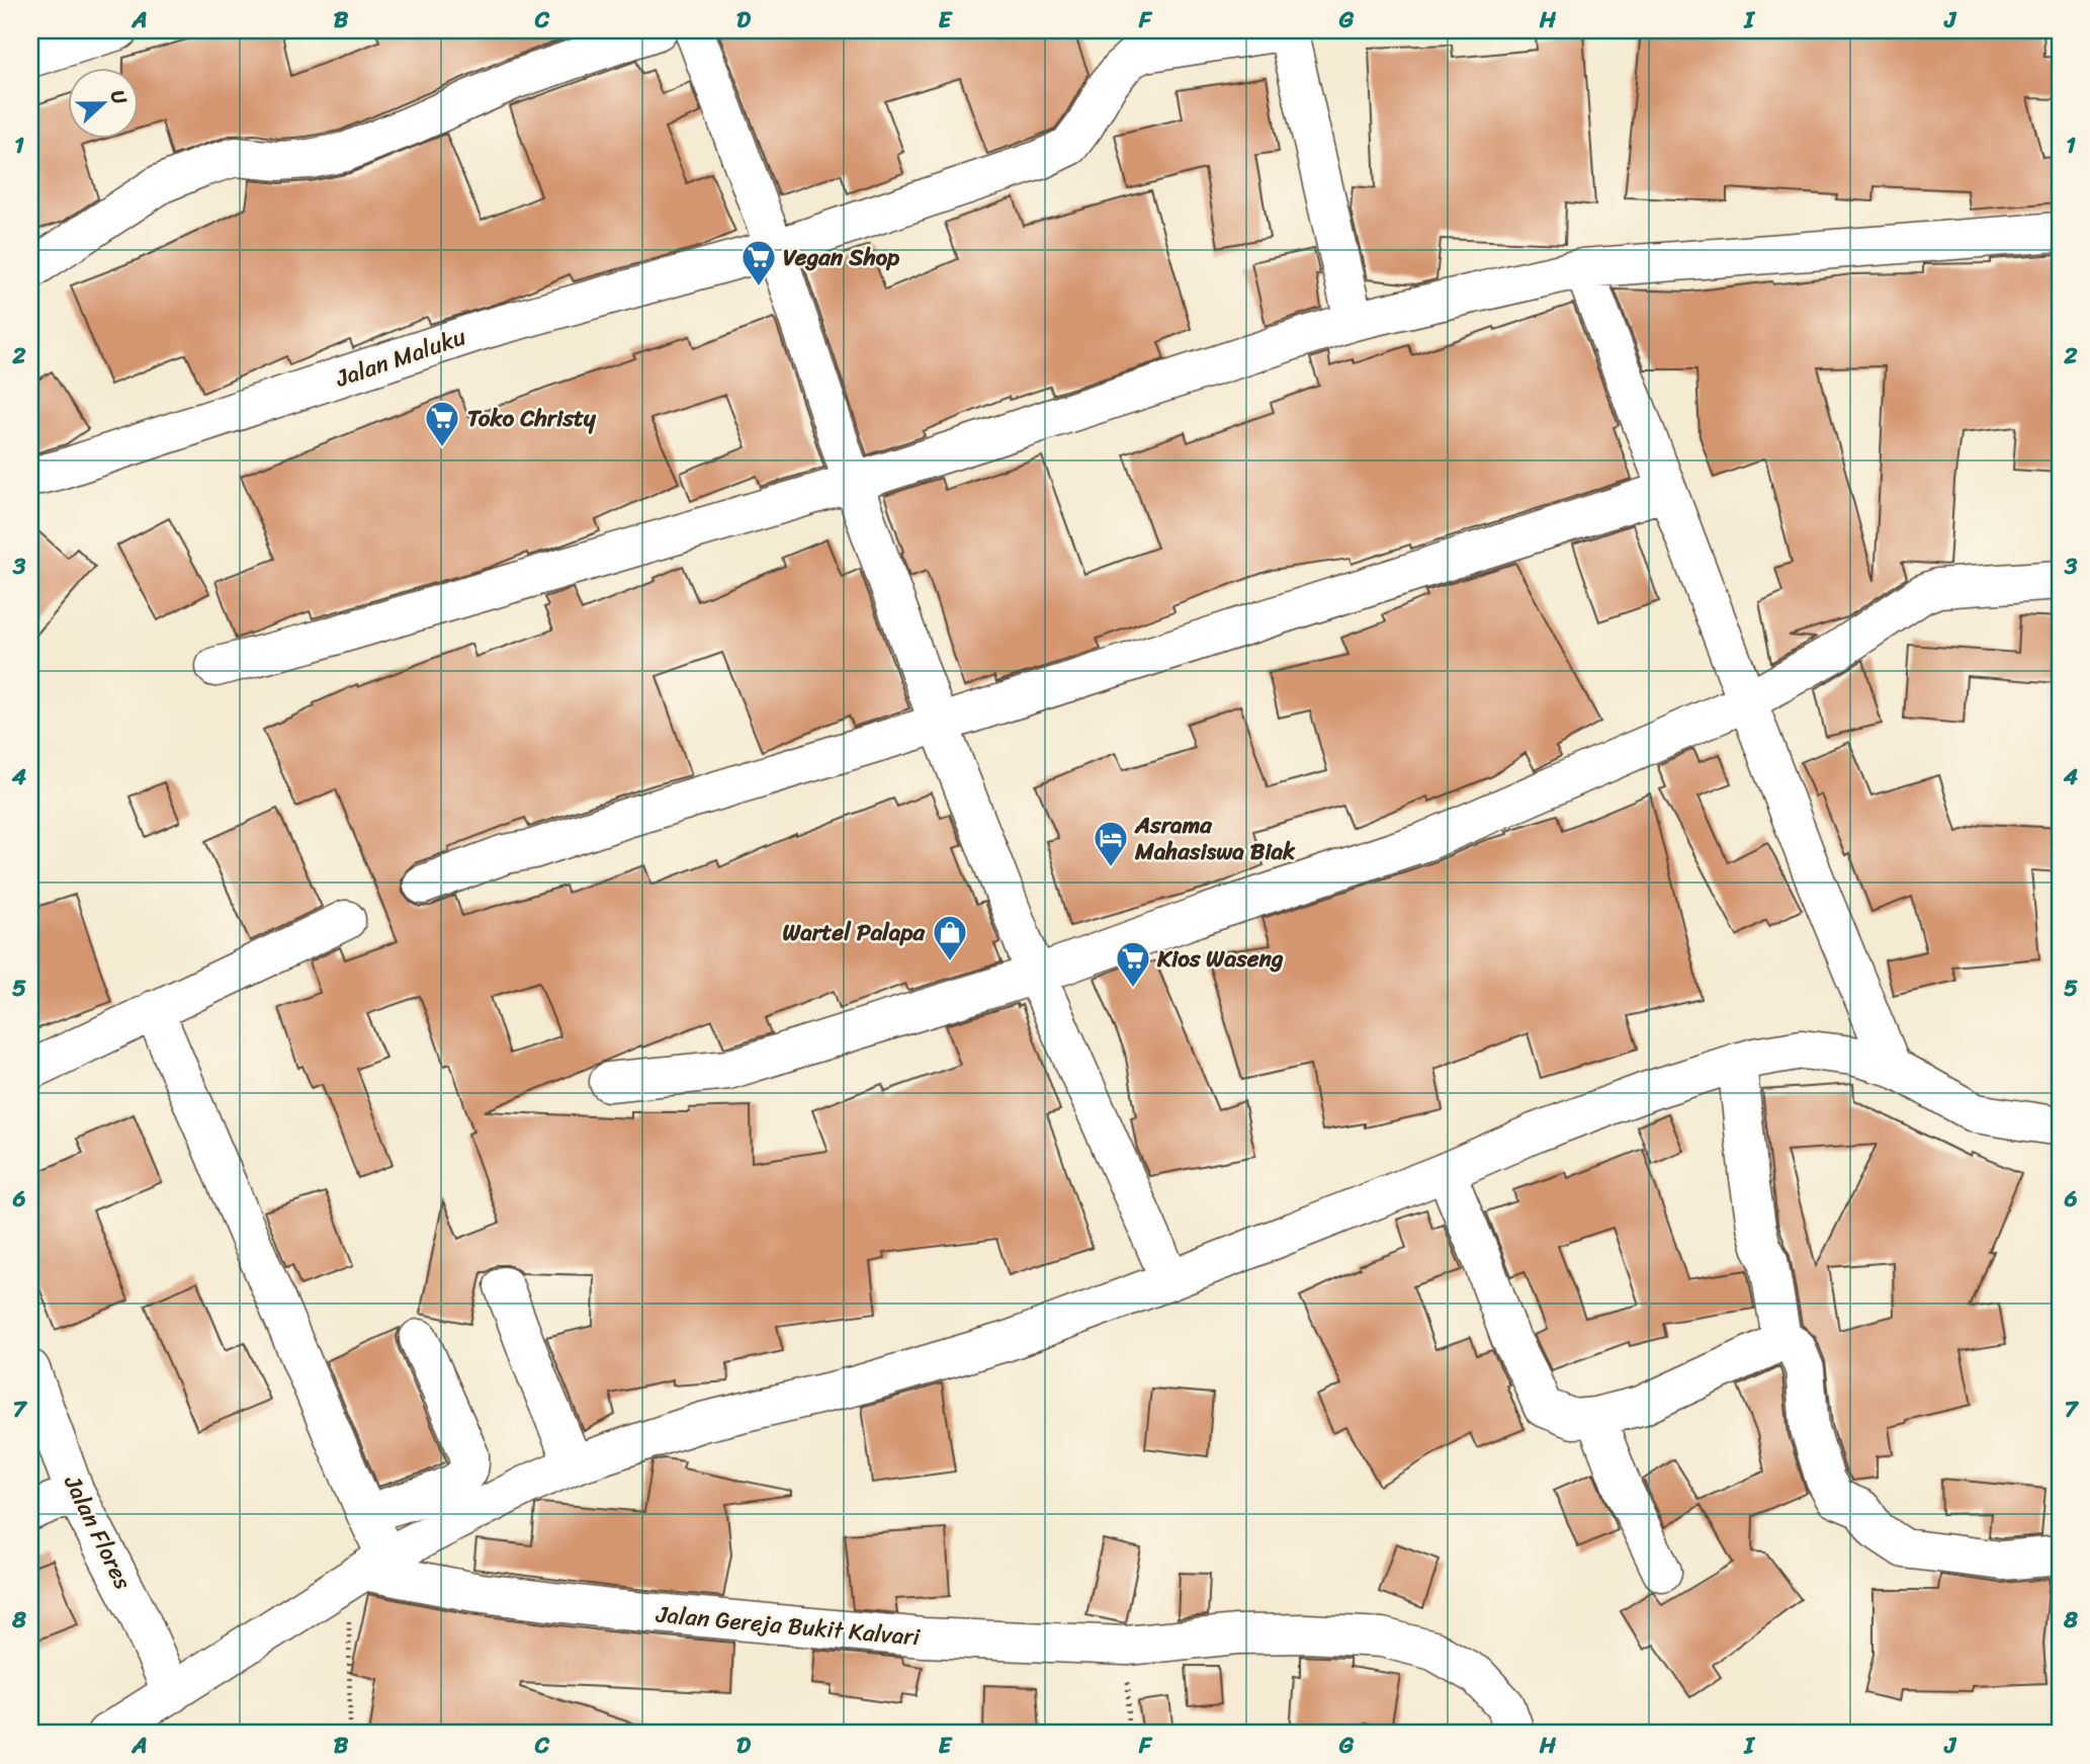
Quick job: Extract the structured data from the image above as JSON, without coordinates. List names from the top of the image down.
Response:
{
  "streets": {
    "street": ["Jalan Maluku", "Jalan Flores", "Jalan Gereja Bukit Kalvari"]
  },
  "places": {
    "supermarket": ["Vegan Shop", "Toko Christy", "Kios Waseng"],
    "hotel": ["Asrama Mahasiswa Biak"],
    "shop": ["Wartel Palapa"]
  },
  "north": "right",
  "grid": {
    "columns": [
      "A",
      "B",
      "C",
      "D",
      "E",
      "F",
      "G",
      "H",
      "I",
      "J"
    ],
    "rows": [
      "1",
      "2",
      "3",
      "4",
      "5",
      "6",
      "7",
      "8"
    ]
  }
}
